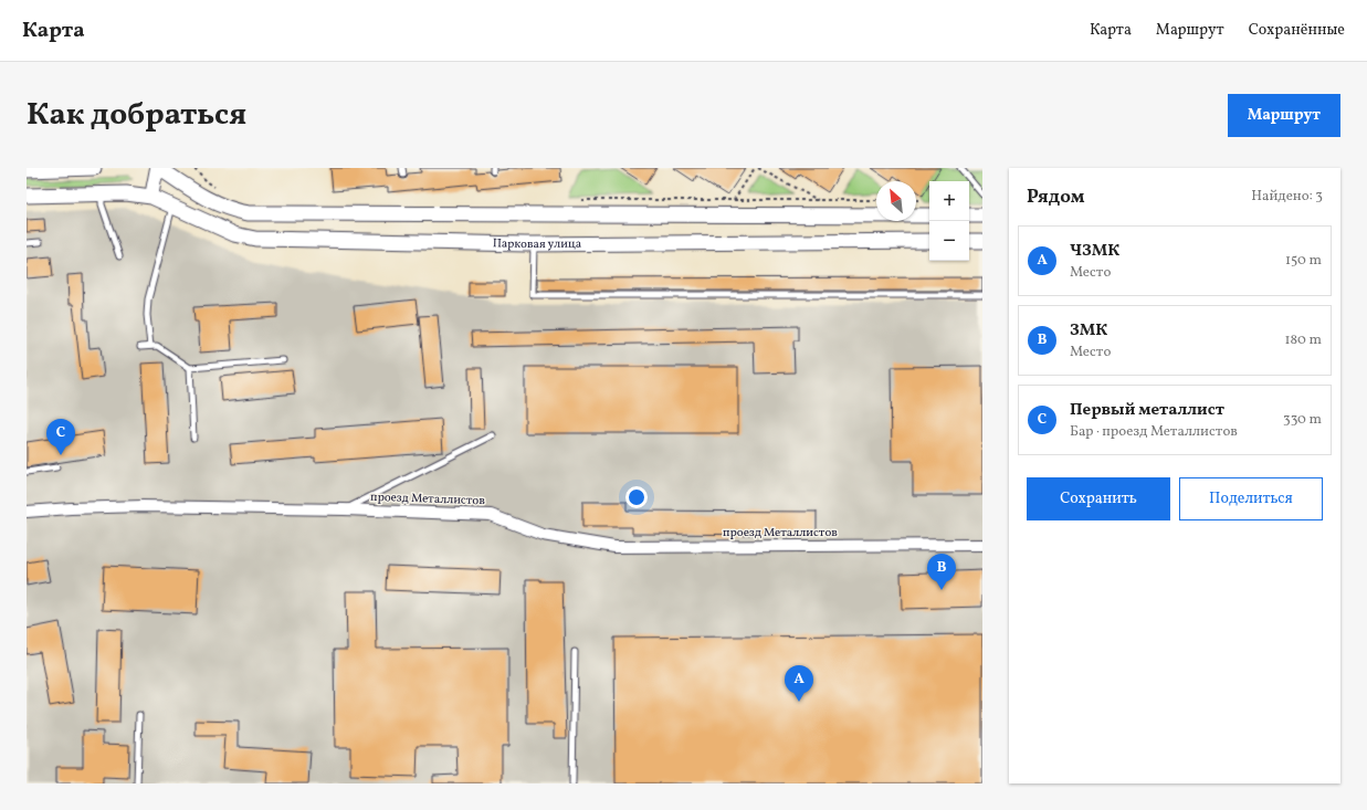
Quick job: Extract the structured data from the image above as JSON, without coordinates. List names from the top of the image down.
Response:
{
  "streets": {
    "main road": ["Парковая улица"],
    "street": ["проезд Металлистов"]
  },
  "north": "top left",
  "page": {
    "header": "Карта",
    "nav": ["Карта", "Маршрут", "Сохранённые"],
    "title": "Как добраться",
    "buttons": [
      "Маршрут",
      ["Сохранить", "Поделиться"]
    ],
    "heading": ["Рядом", "Найдено: 3"],
    "map_buttons": ["+", "−"],
    "list": [
      {
        "mark": "A",
        "name": "ЧЗМК",
        "note": "Место",
        "value": "150 m"
      },
      {
        "mark": "B",
        "name": "ЗМК",
        "note": "Место",
        "value": "180 m"
      },
      {
        "mark": "C",
        "name": "Первый металлист",
        "note": "Бар · проезд Металлистов",
        "value": "330 m"
      }
    ],
    "pins": ["C", "B", "A"]
  }
}
